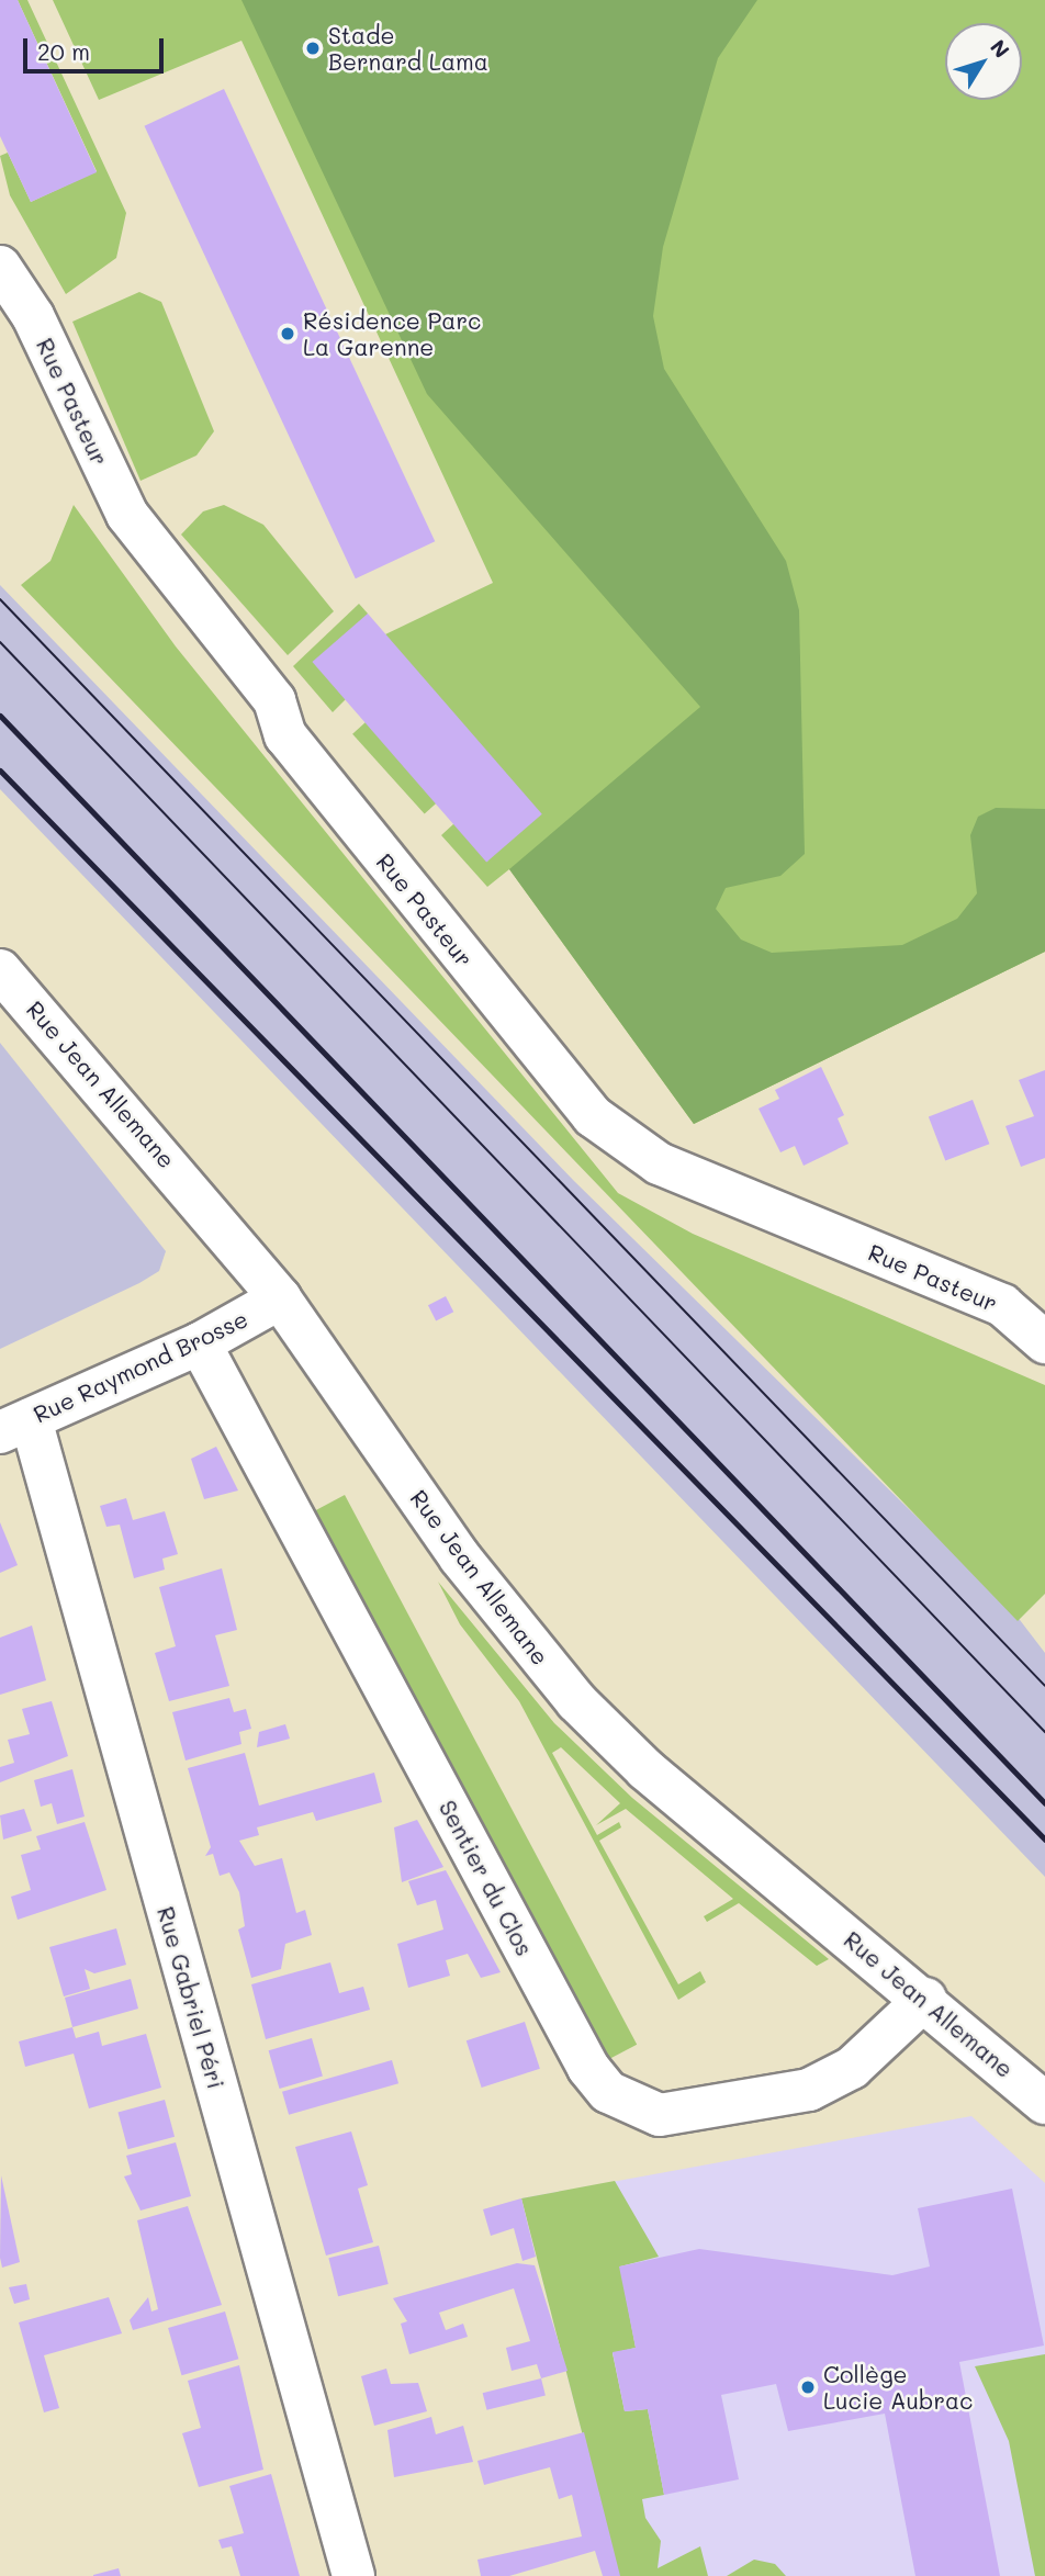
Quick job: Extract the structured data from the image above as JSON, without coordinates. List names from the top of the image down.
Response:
{
  "streets": {
    "street": [
      "Rue Pasteur",
      "Rue Jean Allemane",
      "Rue Raymond Brosse",
      "Sentier du Clos",
      "Rue Gabriel Péri"
    ]
  },
  "crossings": [
    ["Rue Jean Allemane", "Rue Raymond Brosse"],
    ["Rue Jean Allemane", "Sentier du Clos"],
    ["Rue Raymond Brosse", "Sentier du Clos"],
    ["Rue Raymond Brosse", "Rue Gabriel Péri"]
  ],
  "places": ["Stade Bernard Lama", "Résidence Parc La Garenne", "Collège Lucie Aubrac"],
  "scale_bar": "20 m",
  "north": "top right"
}
